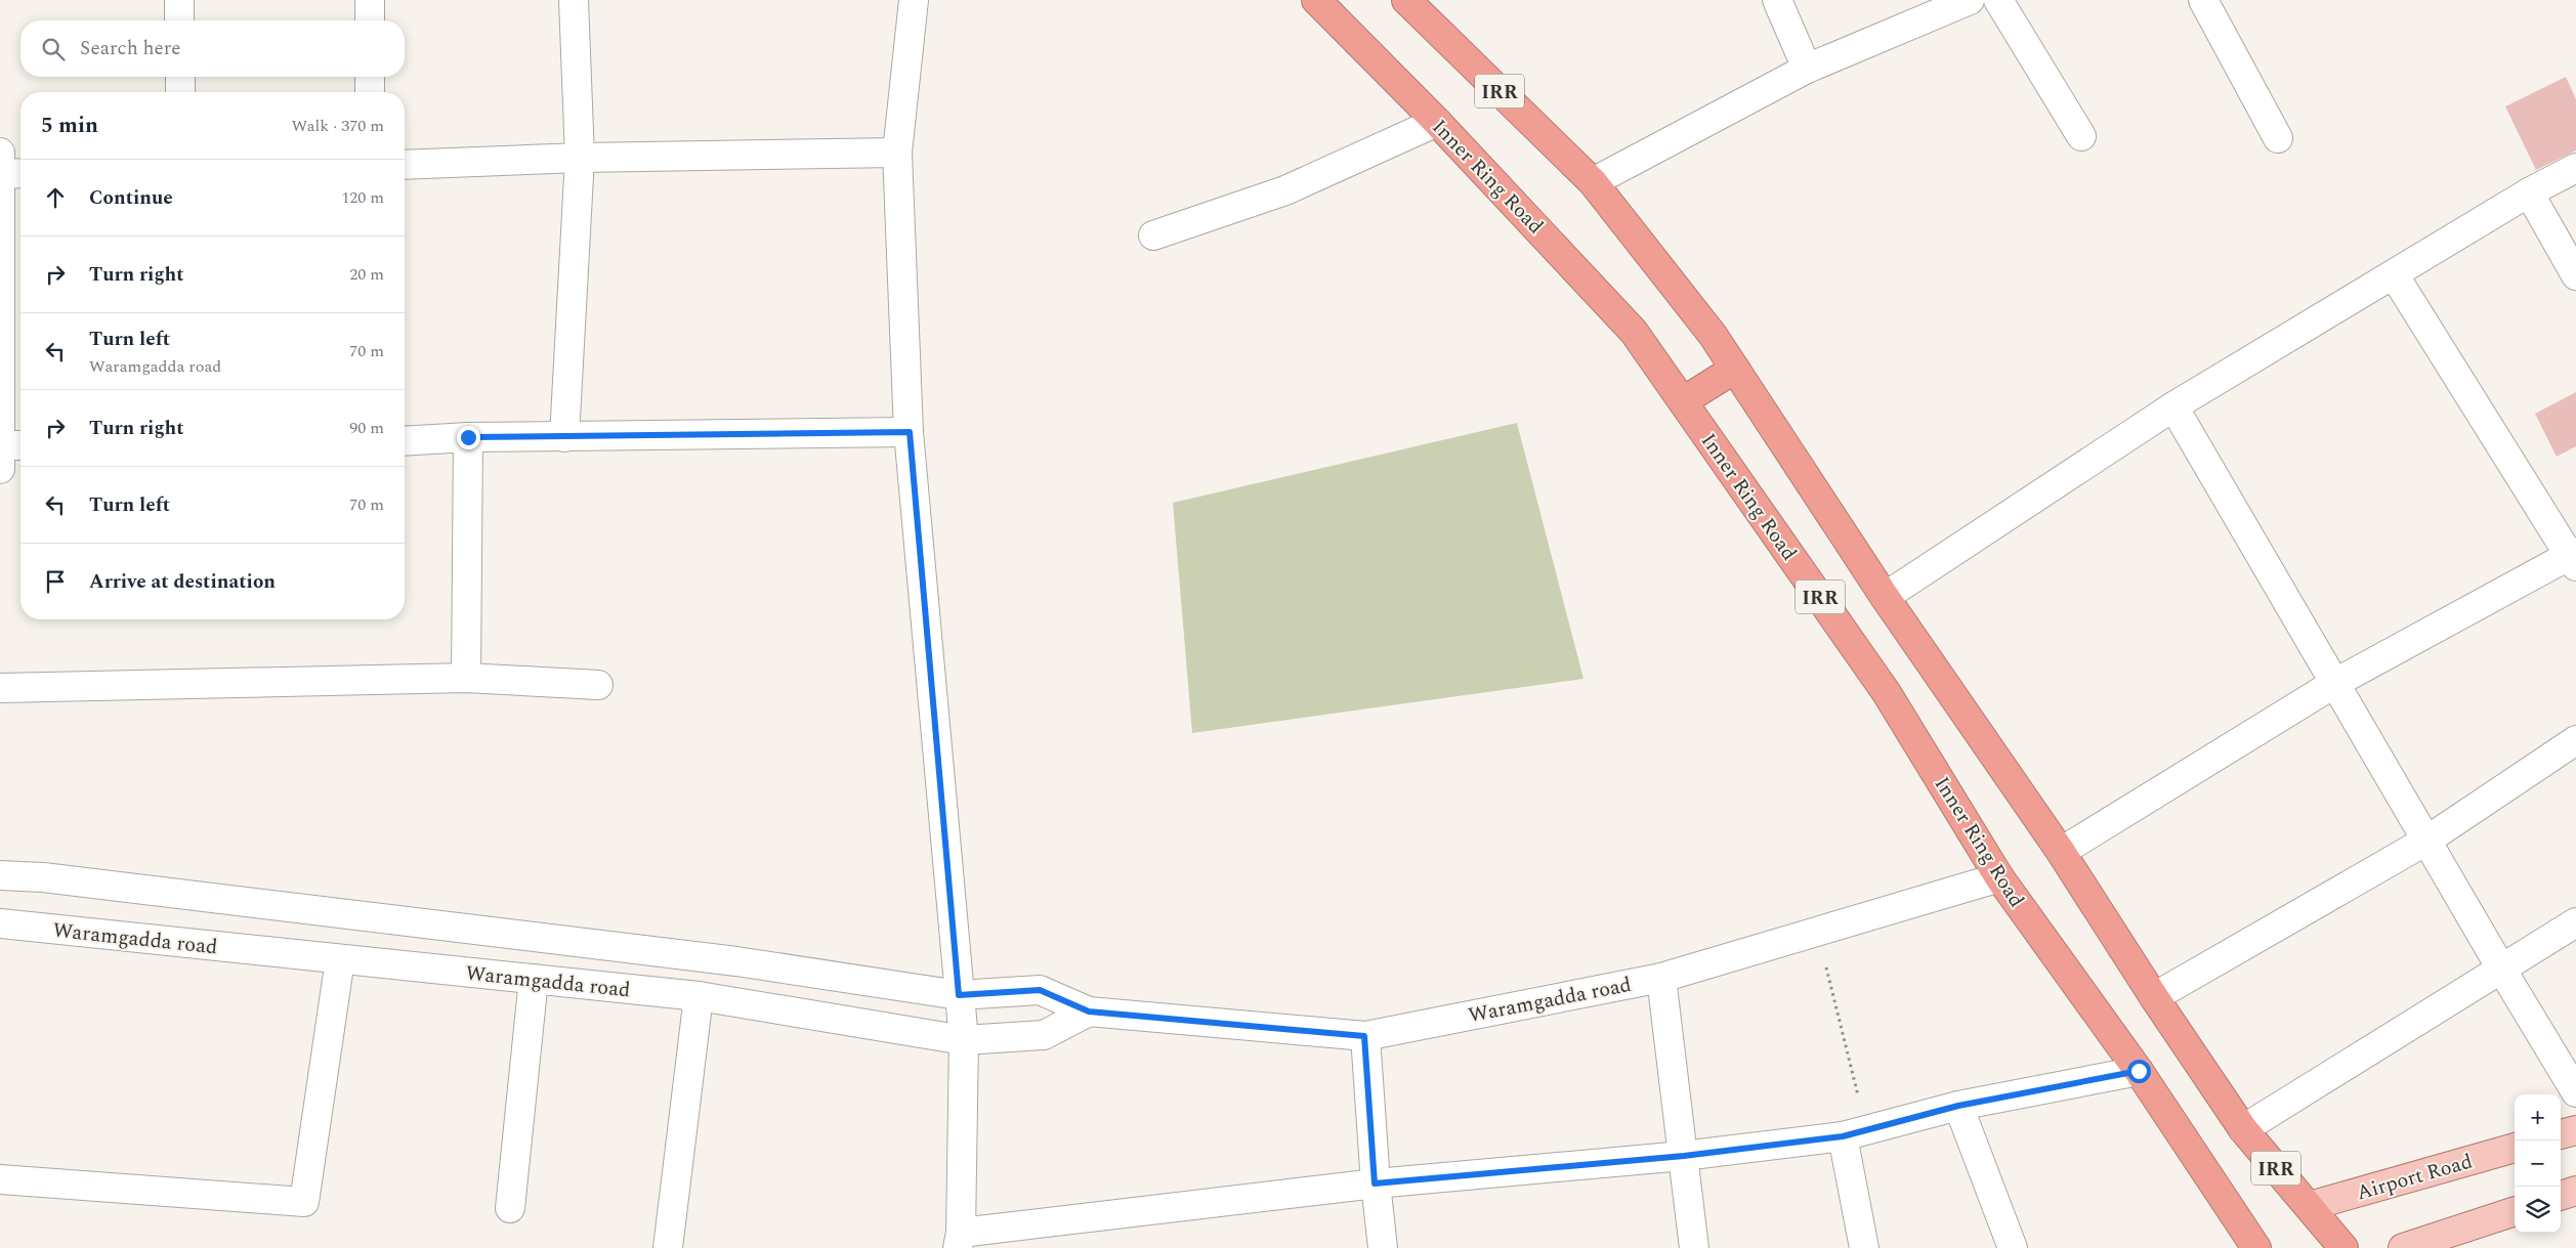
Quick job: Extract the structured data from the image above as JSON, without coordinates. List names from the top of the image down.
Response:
{
  "streets": {
    "highway": ["IRR", "Inner Ring Road"],
    "main road": ["Airport Road"],
    "street": ["Waramgadda road"]
  },
  "crossings": [
    ["IRR", "Airport Road"],
    ["Inner Ring Road", "Waramgadda road"]
  ],
  "page": {
    "search": "Search here",
    "heading": ["5 min", "Walk · 370 m"],
    "list": [
      ["Continue", "120 m"],
      ["Turn right", "20 m"],
      ["Turn left", "Waramgadda road", "70 m"],
      ["Turn right", "90 m"],
      ["Turn left", "70 m"],
      "Arrive at destination"
    ],
    "map_buttons": ["+", "−"]
  }
}
